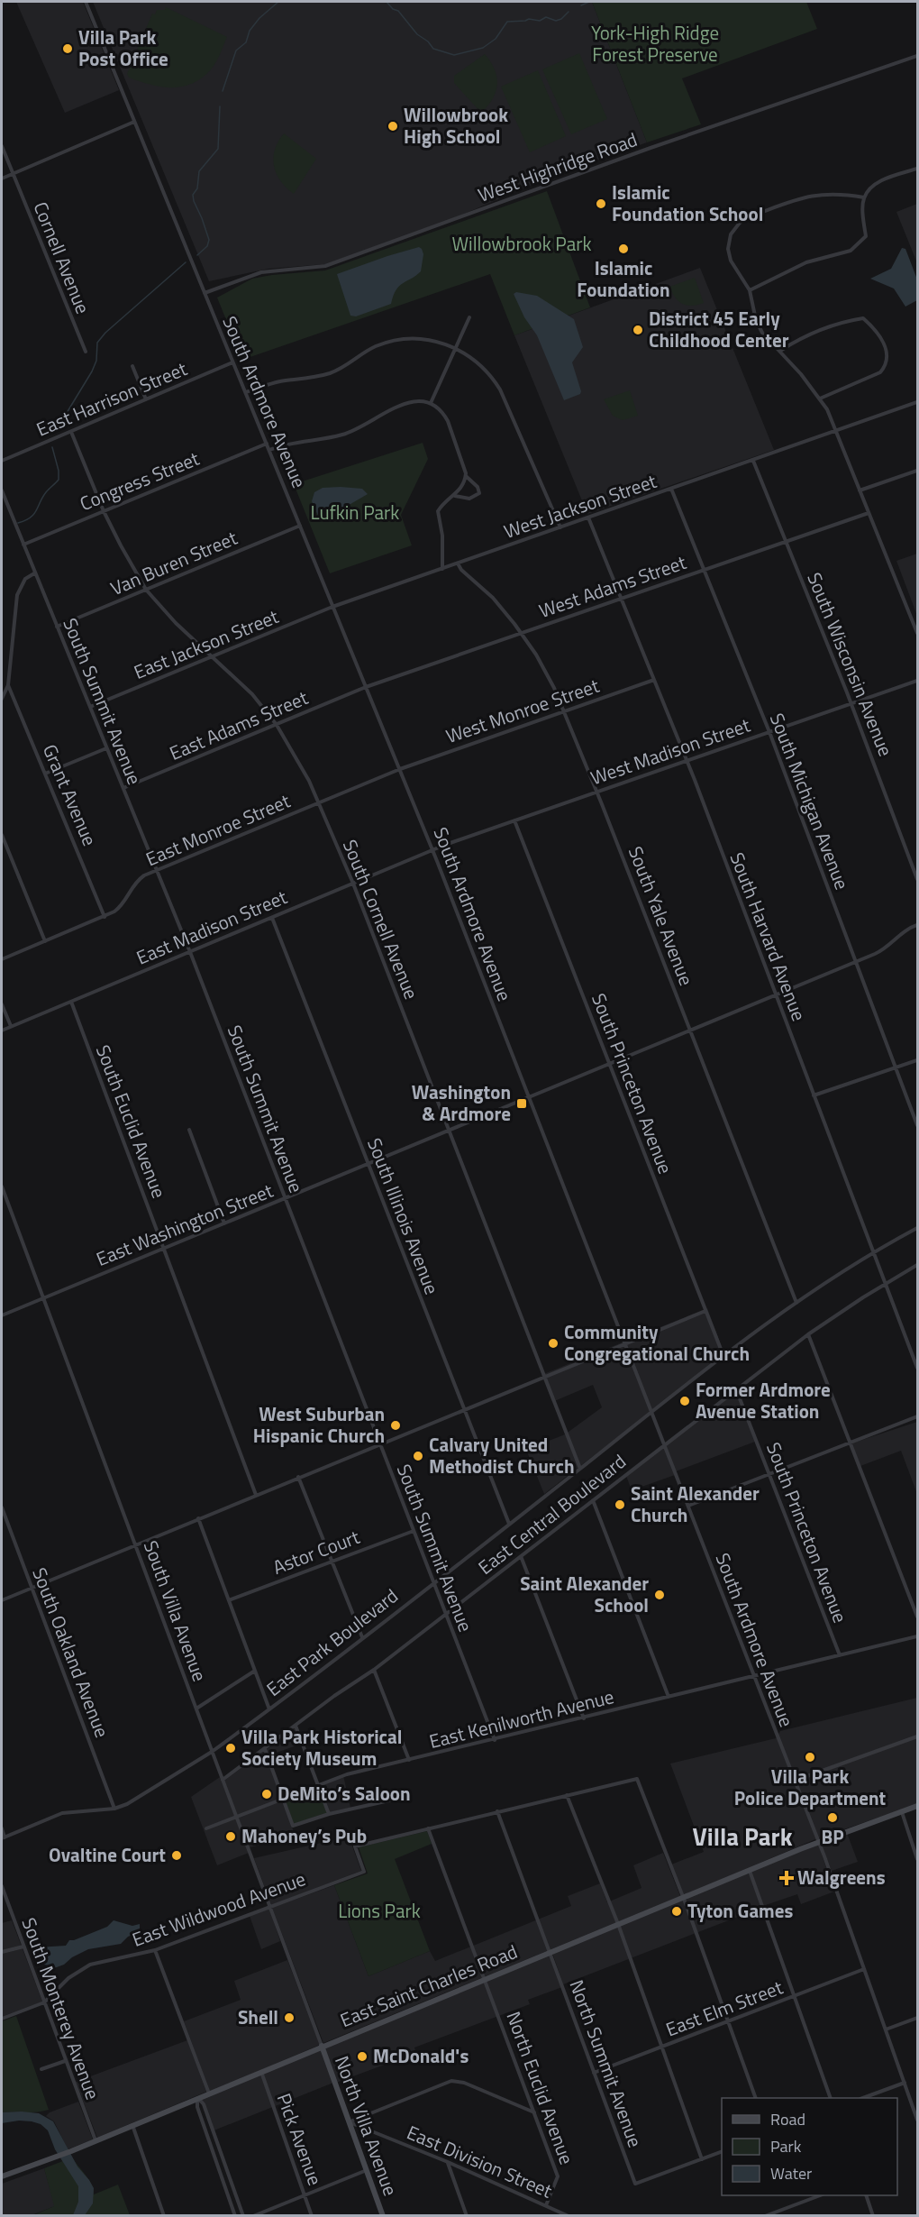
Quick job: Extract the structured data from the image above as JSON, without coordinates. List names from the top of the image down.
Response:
{
  "streets": {
    "main road": ["East Saint Charles Road", "North Villa Avenue"],
    "street": [
      "West Highridge Road",
      "Cornell Avenue",
      "East Harrison Street",
      "South Ardmore Avenue",
      "Congress Street",
      "West Jackson Street",
      "Van Buren Street",
      "West Adams Street",
      "East Jackson Street",
      "South Wisconsin Avenue",
      "South Summit Avenue",
      "West Monroe Street",
      "East Adams Street",
      "West Madison Street",
      "Grant Avenue",
      "South Michigan Avenue",
      "East Monroe Street",
      "South Yale Avenue",
      "South Cornell Avenue",
      "East Madison Street",
      "South Harvard Avenue",
      "South Princeton Avenue",
      "South Euclid Avenue",
      "South Illinois Avenue",
      "East Washington Street",
      "East Central Boulevard",
      "Astor Court",
      "South Villa Avenue",
      "East Park Boulevard",
      "South Oakland Avenue",
      "East Kenilworth Avenue",
      "East Wildwood Avenue",
      "South Monterey Avenue",
      "East Elm Street",
      "North Summit Avenue",
      "North Euclid Avenue",
      "Pick Avenue",
      "East Division Street"
    ]
  },
  "crossings": [
    ["West Highridge Road", "South Ardmore Avenue"],
    ["East Harrison Street", "South Ardmore Avenue"],
    ["East Harrison Street", "South Cornell Avenue"],
    ["South Ardmore Avenue", "Congress Street"],
    ["South Ardmore Avenue", "West Jackson Street"],
    ["South Ardmore Avenue", "Van Buren Street"],
    ["South Ardmore Avenue", "West Adams Street"],
    ["South Ardmore Avenue", "East Jackson Street"],
    ["South Ardmore Avenue", "West Monroe Street"],
    ["South Ardmore Avenue", "East Adams Street"],
    ["South Ardmore Avenue", "West Madison Street"],
    ["South Ardmore Avenue", "East Monroe Street"],
    ["South Ardmore Avenue", "East Madison Street"],
    ["South Ardmore Avenue", "East Washington Street"],
    ["South Ardmore Avenue", "East Central Boulevard"],
    ["South Ardmore Avenue", "East Park Boulevard"],
    ["South Ardmore Avenue", "East Kenilworth Avenue"],
    ["South Ardmore Avenue", "East Saint Charles Road"],
    ["South Ardmore Avenue", "East Elm Street"],
    ["Congress Street", "South Summit Avenue"],
    ["Congress Street", "South Cornell Avenue"],
    ["West Jackson Street", "East Jackson Street"],
    ["West Jackson Street", "South Wisconsin Avenue"],
    ["West Jackson Street", "South Michigan Avenue"],
    ["West Jackson Street", "South Yale Avenue"],
    ["West Jackson Street", "South Harvard Avenue"],
    ["Van Buren Street", "South Summit Avenue"],
    ["Van Buren Street", "South Cornell Avenue"],
    ["West Adams Street", "South Wisconsin Avenue"],
    ["West Adams Street", "East Adams Street"],
    ["West Adams Street", "South Michigan Avenue"],
    ["West Adams Street", "South Yale Avenue"],
    ["West Adams Street", "South Harvard Avenue"],
    ["East Jackson Street", "South Summit Avenue"],
    ["East Jackson Street", "South Cornell Avenue"],
    ["South Wisconsin Avenue", "West Madison Street"],
    ["South Summit Avenue", "East Adams Street"],
    ["South Summit Avenue", "East Monroe Street"],
    ["South Summit Avenue", "East Madison Street"],
    ["South Summit Avenue", "East Washington Street"],
    ["South Summit Avenue", "East Central Boulevard"],
    ["South Summit Avenue", "Astor Court"],
    ["South Summit Avenue", "East Park Boulevard"],
    ["South Summit Avenue", "East Kenilworth Avenue"],
    ["West Monroe Street", "East Monroe Street"],
    ["West Monroe Street", "South Yale Avenue"],
    ["West Monroe Street", "South Harvard Avenue"],
    ["East Adams Street", "South Cornell Avenue"],
    ["West Madison Street", "South Michigan Avenue"],
    ["West Madison Street", "South Yale Avenue"],
    ["West Madison Street", "East Madison Street"],
    ["West Madison Street", "South Harvard Avenue"],
    ["West Madison Street", "South Princeton Avenue"],
    ["Grant Avenue", "East Monroe Street"],
    ["South Michigan Avenue", "East Washington Street"],
    ["East Monroe Street", "South Cornell Avenue"],
    ["South Yale Avenue", "East Washington Street"],
    ["South Yale Avenue", "East Park Boulevard"],
    ["South Cornell Avenue", "East Madison Street"],
    ["South Cornell Avenue", "East Washington Street"],
    ["South Cornell Avenue", "East Park Boulevard"],
    ["East Madison Street", "South Euclid Avenue"],
    ["East Madison Street", "South Illinois Avenue"],
    ["South Harvard Avenue", "East Washington Street"],
    ["South Harvard Avenue", "East Central Boulevard"],
    ["South Harvard Avenue", "East Park Boulevard"],
    ["South Princeton Avenue", "East Washington Street"],
    ["South Princeton Avenue", "East Central Boulevard"],
    ["South Princeton Avenue", "East Park Boulevard"],
    ["South Princeton Avenue", "East Kenilworth Avenue"],
    ["South Euclid Avenue", "East Washington Street"],
    ["South Illinois Avenue", "East Washington Street"],
    ["South Illinois Avenue", "East Park Boulevard"],
    ["East Washington Street", "South Villa Avenue"],
    ["East Central Boulevard", "South Villa Avenue"],
    ["South Villa Avenue", "East Park Boulevard"],
    ["South Villa Avenue", "East Kenilworth Avenue"],
    ["South Villa Avenue", "East Wildwood Avenue"],
    ["South Villa Avenue", "East Saint Charles Road"],
    ["South Villa Avenue", "North Villa Avenue"],
    ["East Park Boulevard", "South Oakland Avenue"],
    ["East Wildwood Avenue", "South Monterey Avenue"],
    ["East Saint Charles Road", "South Monterey Avenue"],
    ["East Saint Charles Road", "North Summit Avenue"],
    ["East Saint Charles Road", "North Euclid Avenue"],
    ["East Saint Charles Road", "North Villa Avenue"],
    ["East Saint Charles Road", "Pick Avenue"],
    ["East Elm Street", "North Summit Avenue"],
    ["North Euclid Avenue", "East Division Street"],
    ["North Villa Avenue", "East Division Street"]
  ],
  "districts": ["Villa Park"],
  "parks": [
    "York-High Ridge Forest Preserve",
    "Willowbrook Park",
    "Lufkin Park",
    "Lions Park"
  ],
  "places": {
    "other": [
      "Villa Park Post Office",
      "Willowbrook High School",
      "Islamic Foundation School",
      "Islamic Foundation",
      "District 45 Early Childhood Center",
      "Community Congregational Church",
      "Former Ardmore Avenue Station",
      "West Suburban Hispanic Church",
      "Calvary United Methodist Church",
      "Saint Alexander Church",
      "Saint Alexander School",
      "Villa Park Historical Society Museum",
      "Villa Park Police Department",
      "DeMito’s Saloon",
      "BP",
      "Mahoney’s Pub",
      "Ovaltine Court",
      "Tyton Games",
      "Shell",
      "McDonald's"
    ],
    "transit": ["Washington & Ardmore"],
    "health": ["Walgreens"]
  },
  "legend": ["Road", "Park", "Water"]
}
